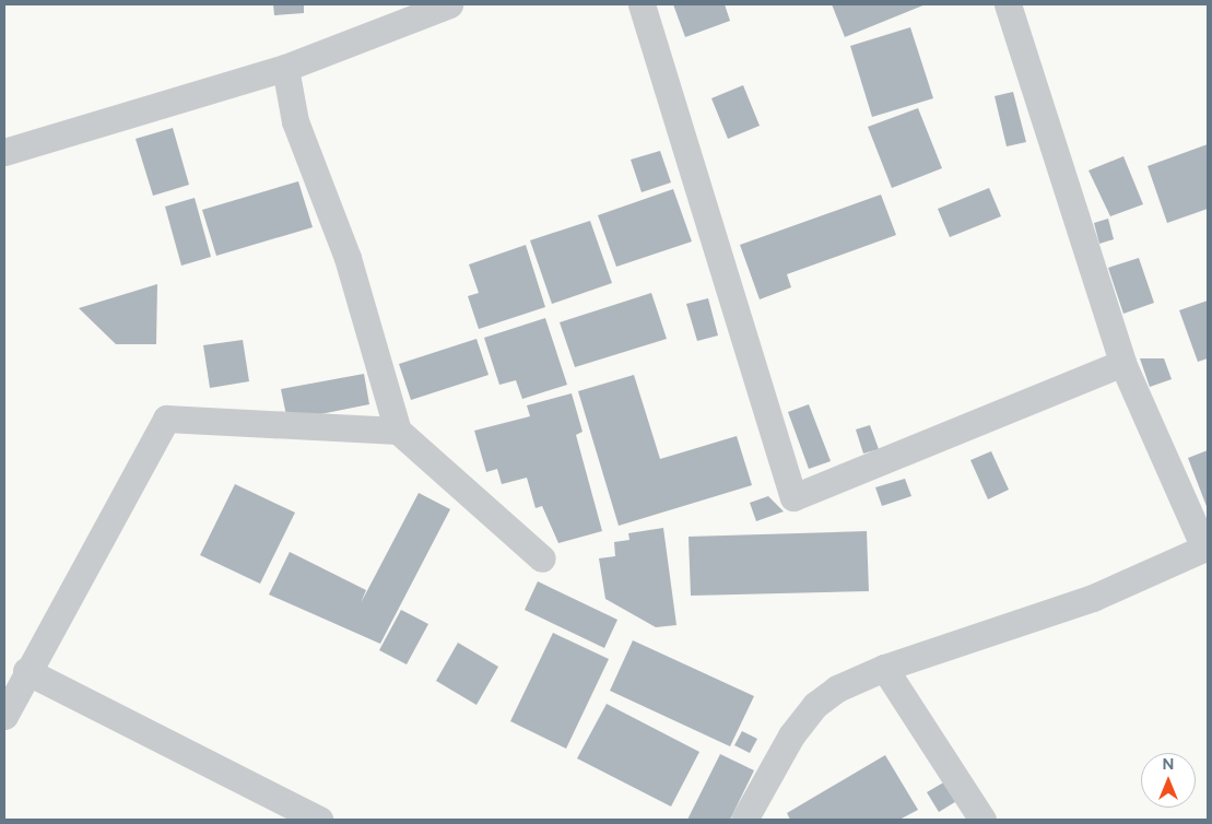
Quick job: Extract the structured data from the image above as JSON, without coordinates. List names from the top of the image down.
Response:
{
  "north": "top"
}
